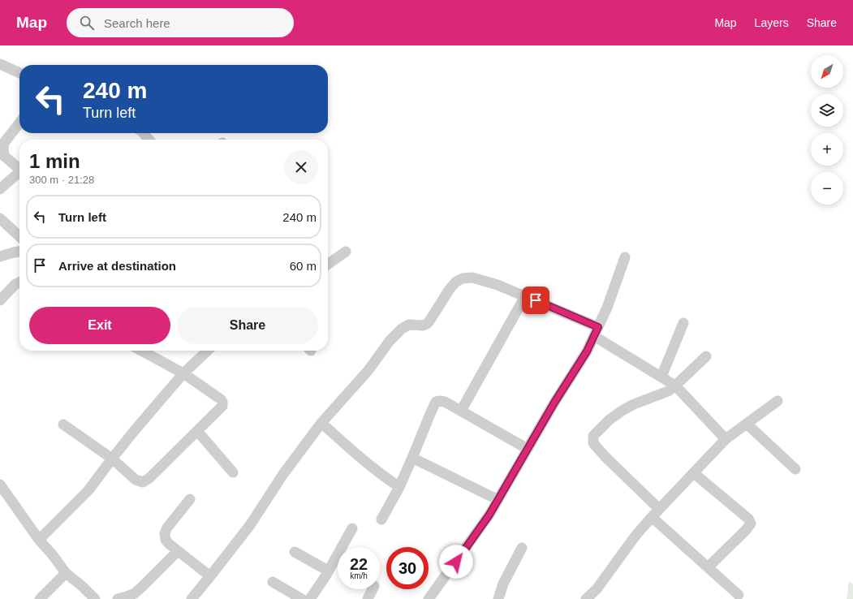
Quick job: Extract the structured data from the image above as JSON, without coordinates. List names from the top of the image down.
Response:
{
  "north": "bottom left",
  "page": {
    "header": "Map",
    "search": "Search here",
    "nav": ["Map", "Layers", "Share"],
    "map_buttons": ["+", "−"],
    "turn": ["240 m", "Turn left"],
    "heading": ["1 min", "300 m · 21:28"],
    "list": [
      {
        "name": "Turn left",
        "value": "240 m"
      },
      {
        "name": "Arrive at destination",
        "value": "60 m"
      }
    ],
    "buttons": ["Exit", "Share"],
    "speed": "22 km/h",
    "limit": "30"
  }
}
